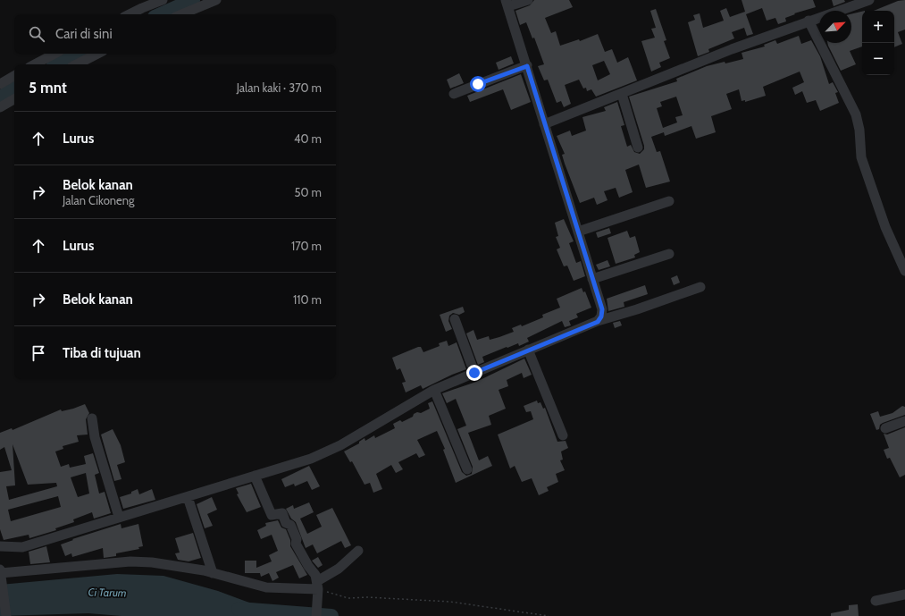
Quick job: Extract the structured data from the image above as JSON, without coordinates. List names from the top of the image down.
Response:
{
  "water": ["Ci Tarum"],
  "north": "top right",
  "page": {
    "map_buttons": ["+", "−"],
    "search": "Cari di sini",
    "heading": ["5 mnt", "Jalan kaki · 370 m"],
    "list": [
      ["Lurus", "40 m"],
      ["Belok kanan", "Jalan Cikoneng", "50 m"],
      ["Lurus", "170 m"],
      ["Belok kanan", "110 m"],
      "Tiba di tujuan"
    ]
  }
}
